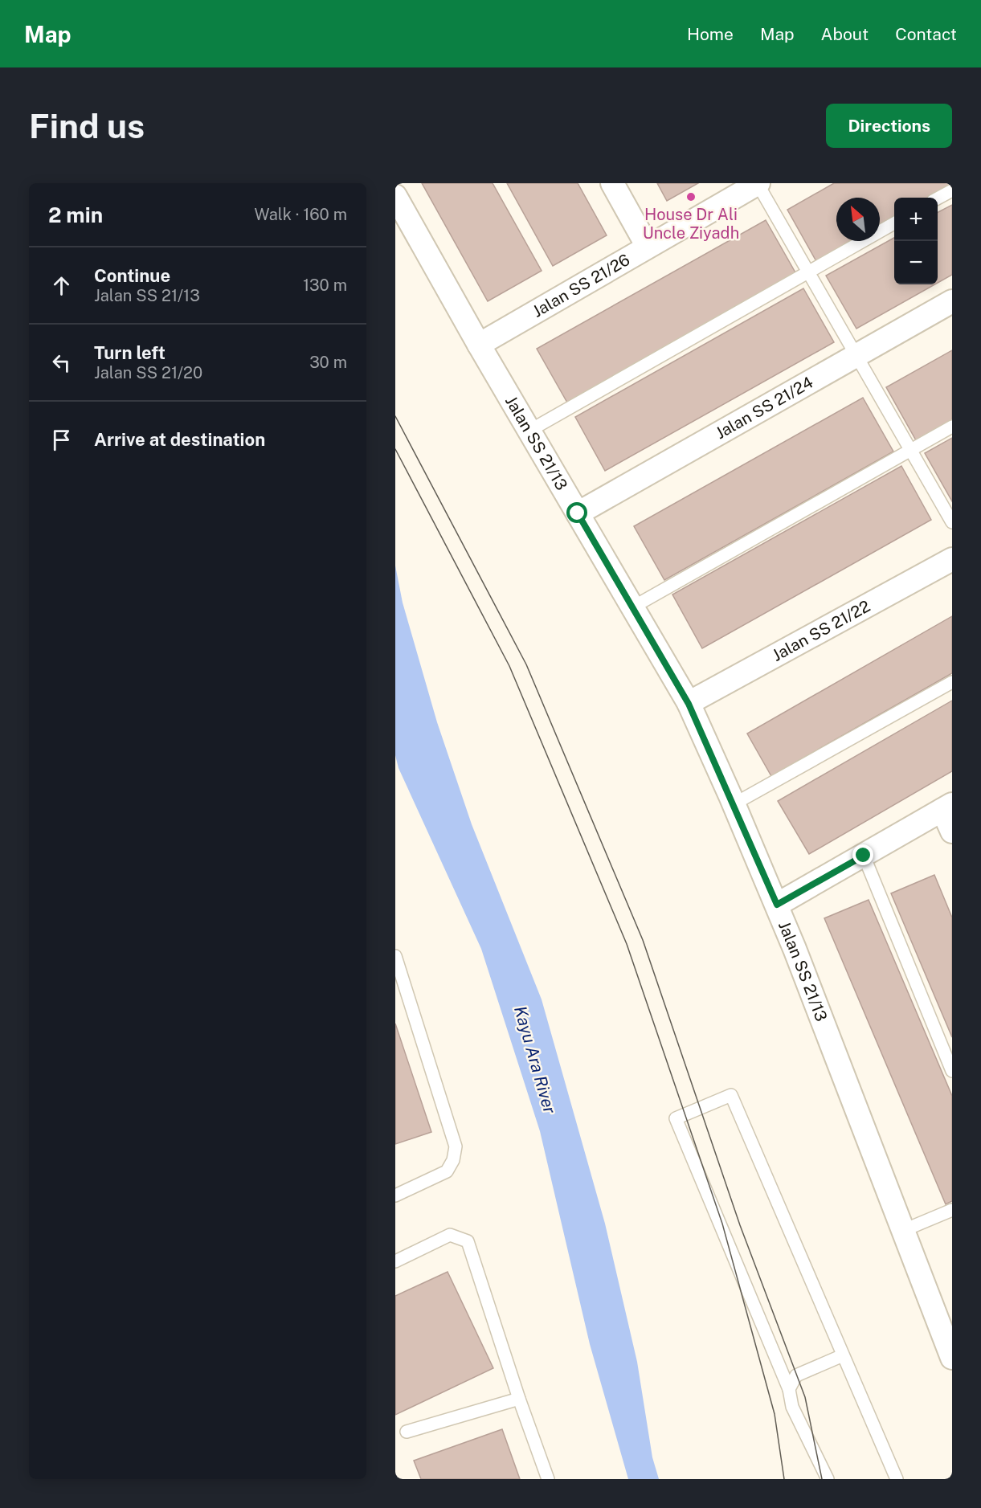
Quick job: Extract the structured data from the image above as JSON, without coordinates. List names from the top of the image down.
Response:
{
  "streets": {
    "street": [
      "Jalan SS 21/26",
      "Jalan SS 21/24",
      "Jalan SS 21/13",
      "Jalan SS 21/22"
    ]
  },
  "crossings": [
    ["Jalan SS 21/26", "Jalan SS 21/13"],
    ["Jalan SS 21/24", "Jalan SS 21/13"],
    ["Jalan SS 21/13", "Jalan SS 21/22"]
  ],
  "water": ["Kayu Ara River"],
  "places": ["House Dr Ali Uncle Ziyadh"],
  "north": "top left",
  "page": {
    "header": "Map",
    "nav": [
      "Home",
      "Map",
      "About",
      "Contact"
    ],
    "buttons": "Directions",
    "title": "Find us",
    "heading": ["2 min", "Walk · 160 m"],
    "map_buttons": ["+", "−"],
    "list": [
      ["Continue", "Jalan SS 21/13", "130 m"],
      ["Turn left", "Jalan SS 21/20", "30 m"],
      "Arrive at destination"
    ]
  }
}
